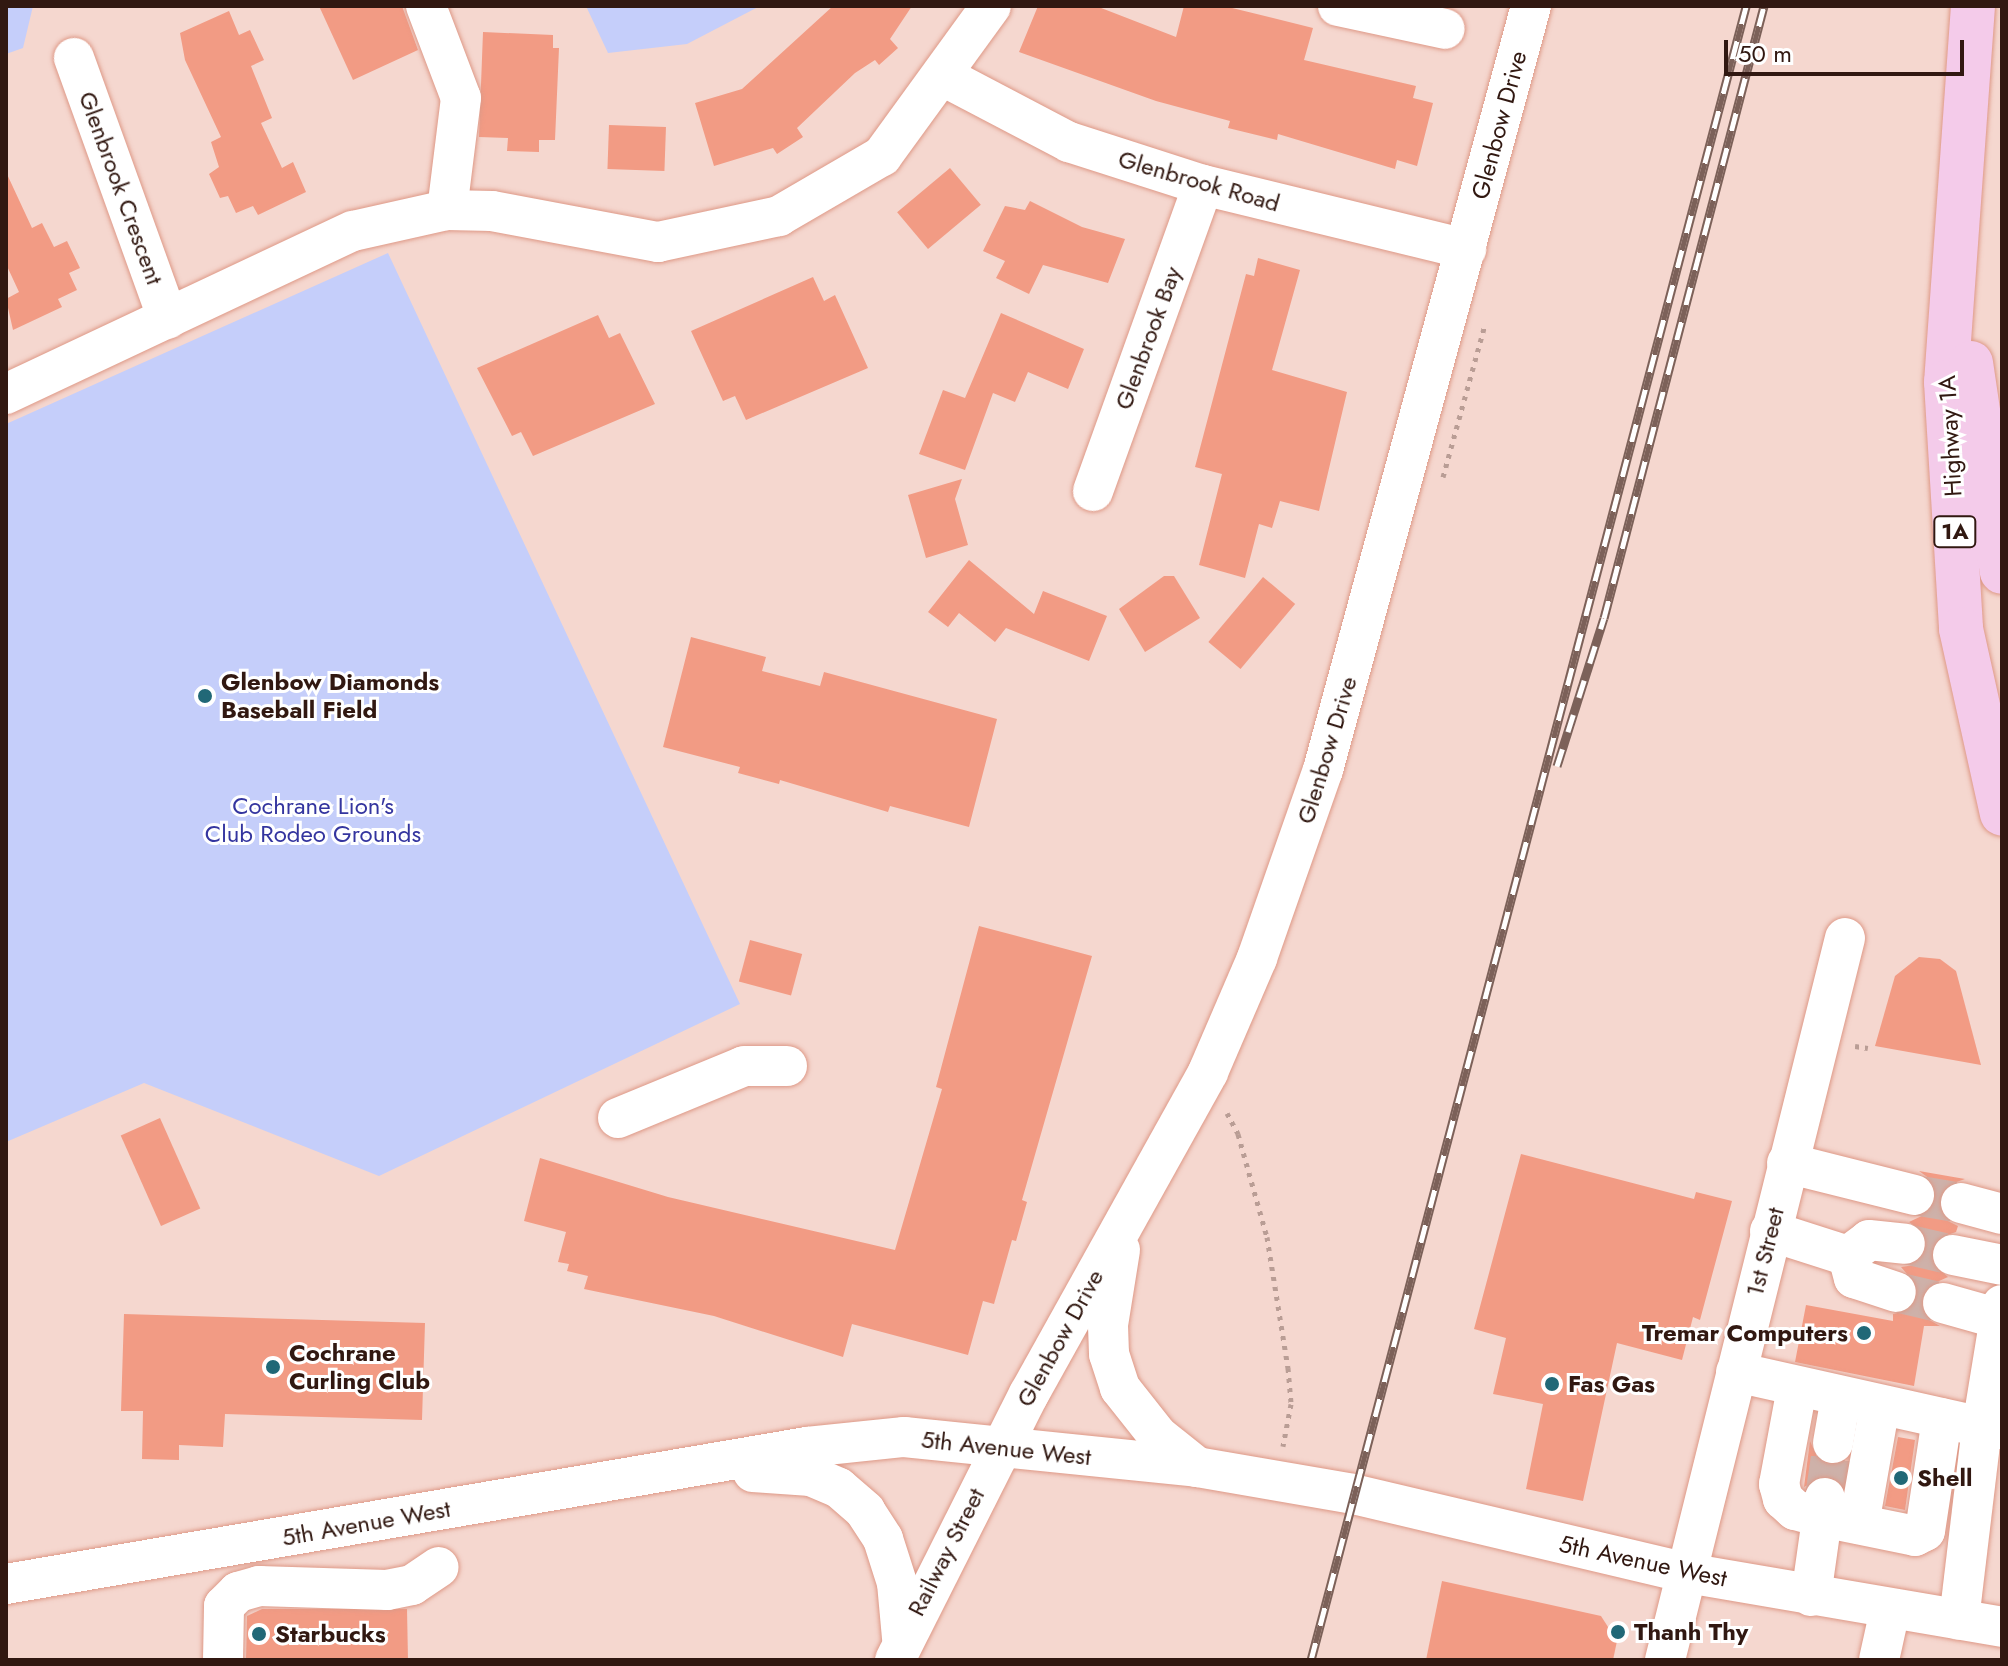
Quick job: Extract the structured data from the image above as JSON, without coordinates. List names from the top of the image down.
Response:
{
  "streets": {
    "main road": ["Highway 1A", "1A"],
    "street": [
      "Glenbow Drive",
      "Glenbrook Road",
      "Glenbrook Crescent",
      "Glenbrook Bay",
      "1st Street",
      "5th Avenue West",
      "Railway Street"
    ]
  },
  "crossings": [
    ["Glenbow Drive", "Glenbrook Road"],
    ["Glenbow Drive", "5th Avenue West"],
    ["Glenbow Drive", "Railway Street"],
    ["Glenbrook Road", "Glenbrook Crescent"],
    ["Glenbrook Road", "Glenbrook Bay"],
    ["1st Street", "5th Avenue West"],
    ["5th Avenue West", "Railway Street"]
  ],
  "parks": ["Cochrane Lion's Club Rodeo Grounds"],
  "places": [
    "Glenbow Diamonds Baseball Field",
    "Tremar Computers",
    "Cochrane Curling Club",
    "Fas Gas",
    "Shell",
    "Thanh Thy",
    "Starbucks"
  ],
  "scale_bar": "50 m"
}
